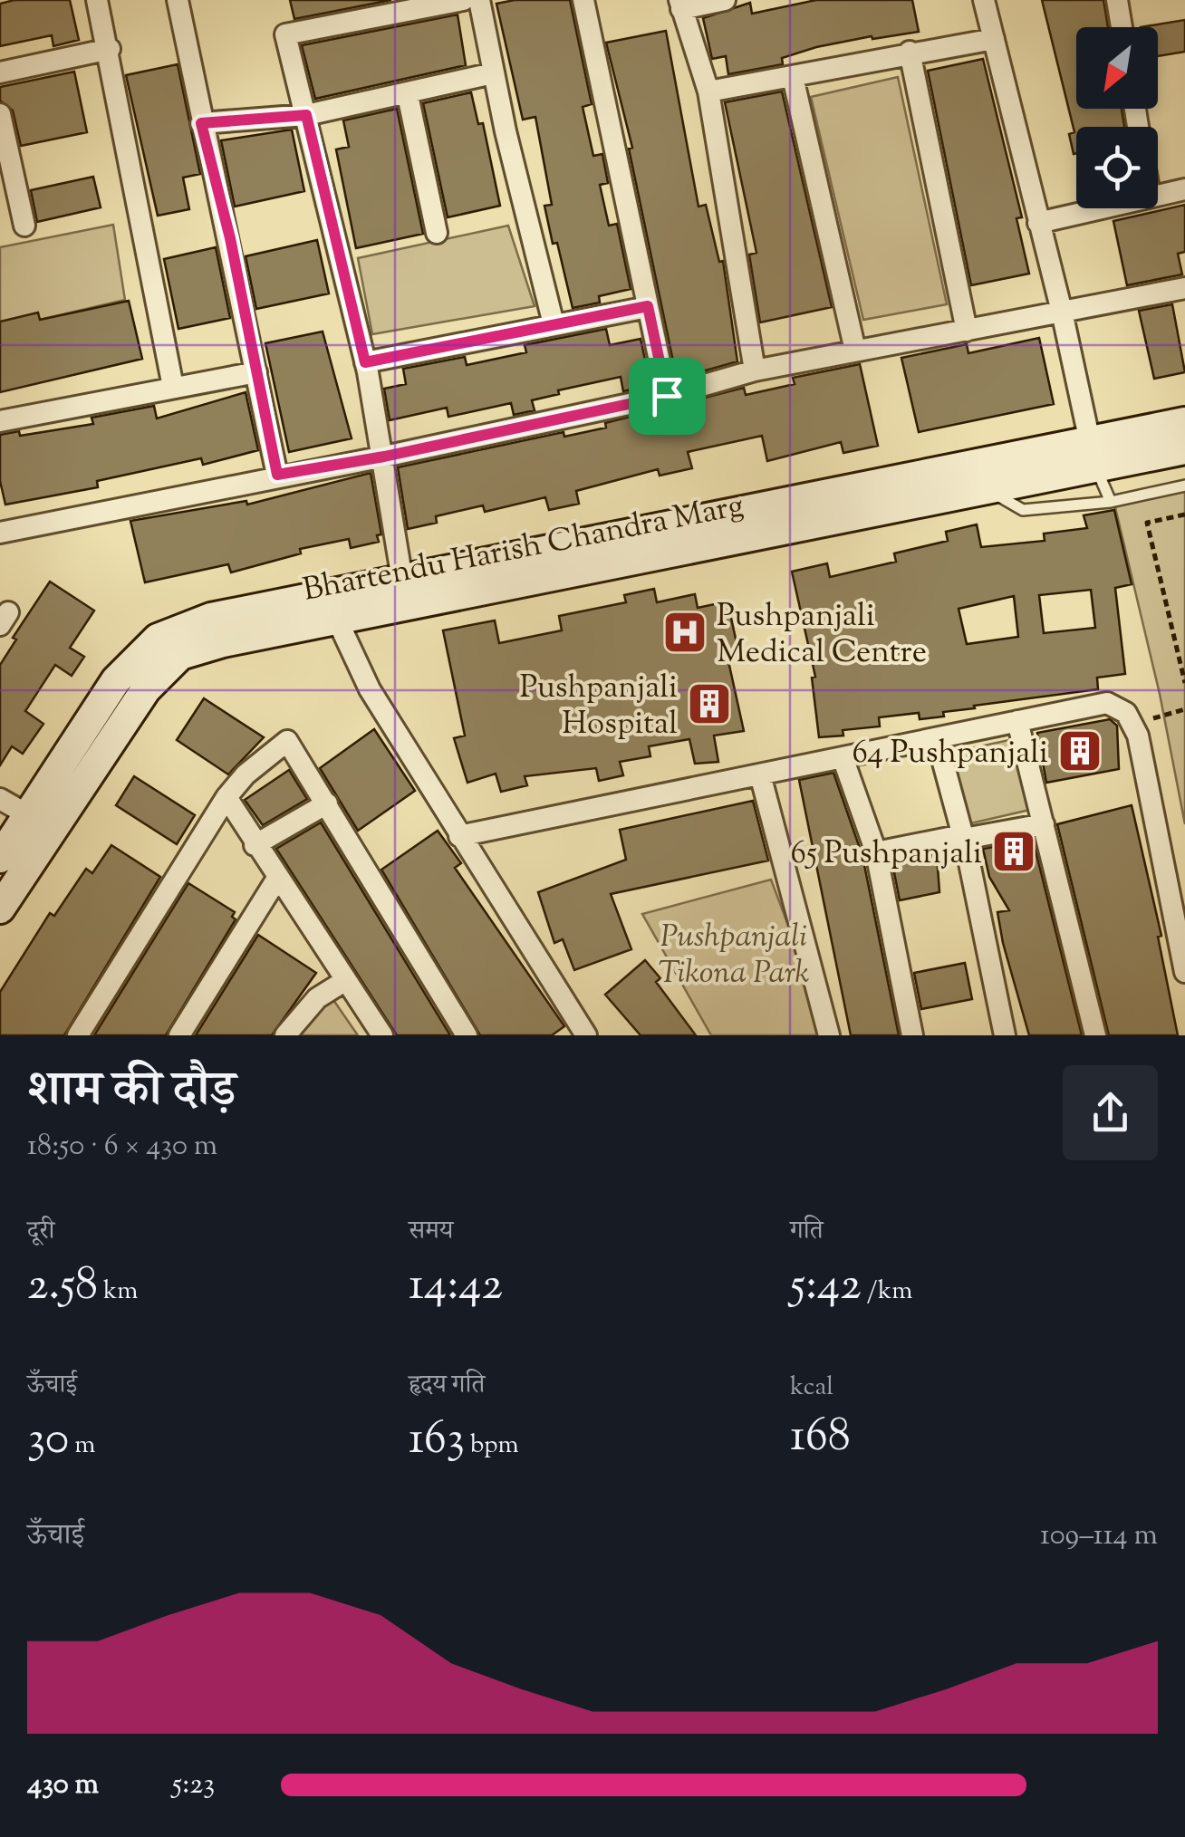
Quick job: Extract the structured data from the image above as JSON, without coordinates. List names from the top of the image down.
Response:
{
  "streets": {
    "main road": ["Bhartendu Harish Chandra Marg"]
  },
  "parks": ["Pushpanjali Tikona Park"],
  "places": {
    "hospital": ["Pushpanjali Medical Centre"],
    "building": ["Pushpanjali Hospital", "64 Pushpanjali", "65 Pushpanjali"]
  },
  "north": "bottom left",
  "page": {
    "heading": ["शाम की दौड़", "18:50 · 6 × 430 m"],
    "stats": [
      ["दूरी", "2.58 km"],
      ["समय", "14:42"],
      ["गति", "5:42 /km"],
      ["ऊँचाई", "30 m"],
      ["हृदय गति", "163 bpm"],
      ["kcal", "168"]
    ],
    "chart": ["ऊँचाई", "109–114 m"],
    "list": [
      {
        "name": "430 m",
        "note": "5:23"
      }
    ]
  }
}
